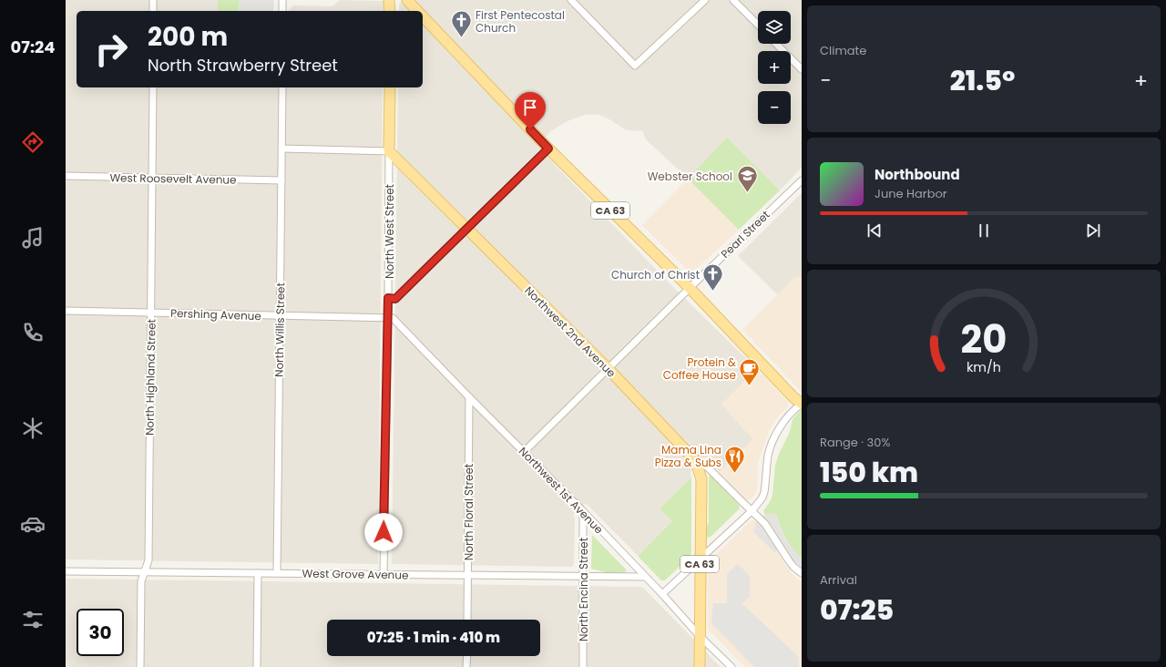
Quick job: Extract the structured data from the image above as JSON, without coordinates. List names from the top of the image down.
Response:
{
  "streets": {
    "main road": ["CA 63", "North West Street", "Northwest 2nd Avenue"],
    "street": [
      "West Roosevelt Avenue",
      "Pearl Street",
      "Pershing Avenue",
      "North Willis Street",
      "North Highland Street",
      "Northwest 1st Avenue",
      "North Floral Street",
      "West Grove Avenue",
      "North Encina Street"
    ]
  },
  "crossings": [
    ["West Roosevelt Avenue", "North Willis Street"],
    ["West Roosevelt Avenue", "North Highland Street"],
    ["CA 63", "Pearl Street"],
    ["CA 63", "Northwest 2nd Avenue"],
    ["CA 63", "Northwest 1st Avenue"],
    ["North West Street", "Pershing Avenue"],
    ["North West Street", "Northwest 2nd Avenue"],
    ["North West Street", "Northwest 1st Avenue"],
    ["North West Street", "West Grove Avenue"],
    ["Pearl Street", "Northwest 2nd Avenue"],
    ["Pearl Street", "Northwest 1st Avenue"],
    ["Pershing Avenue", "North Willis Street"],
    ["Pershing Avenue", "North Highland Street"],
    ["Pershing Avenue", "Northwest 1st Avenue"],
    ["North Willis Street", "West Grove Avenue"],
    ["North Highland Street", "West Grove Avenue"],
    ["Northwest 1st Avenue", "North Floral Street"],
    ["Northwest 1st Avenue", "West Grove Avenue"],
    ["Northwest 1st Avenue", "North Encina Street"],
    ["North Floral Street", "West Grove Avenue"],
    ["West Grove Avenue", "North Encina Street"]
  ],
  "places": {
    "church": ["First Pentecostal Church", "Church of Christ"],
    "school or university": ["Webster School"],
    "cafe": ["Protein & Coffee House"],
    "restaurant": ["Mama Lina Pizza & Subs"]
  },
  "page": {
    "tabs": "07:24",
    "tile": [
      "Climate",
      ["Range · 30%", "150 km"],
      ["Arrival", "07:25"]
    ],
    "map_buttons": ["+", "−"],
    "turn": ["200 m", "North Strawberry Street"],
    "heat": ["−", "21.5°", "+"],
    "song": ["Northbound", "June Harbor"],
    "limit": "30",
    "trip": "07:25 · 1 min · 410 m",
    "gauge": ["20", "km/h"]
  }
}
